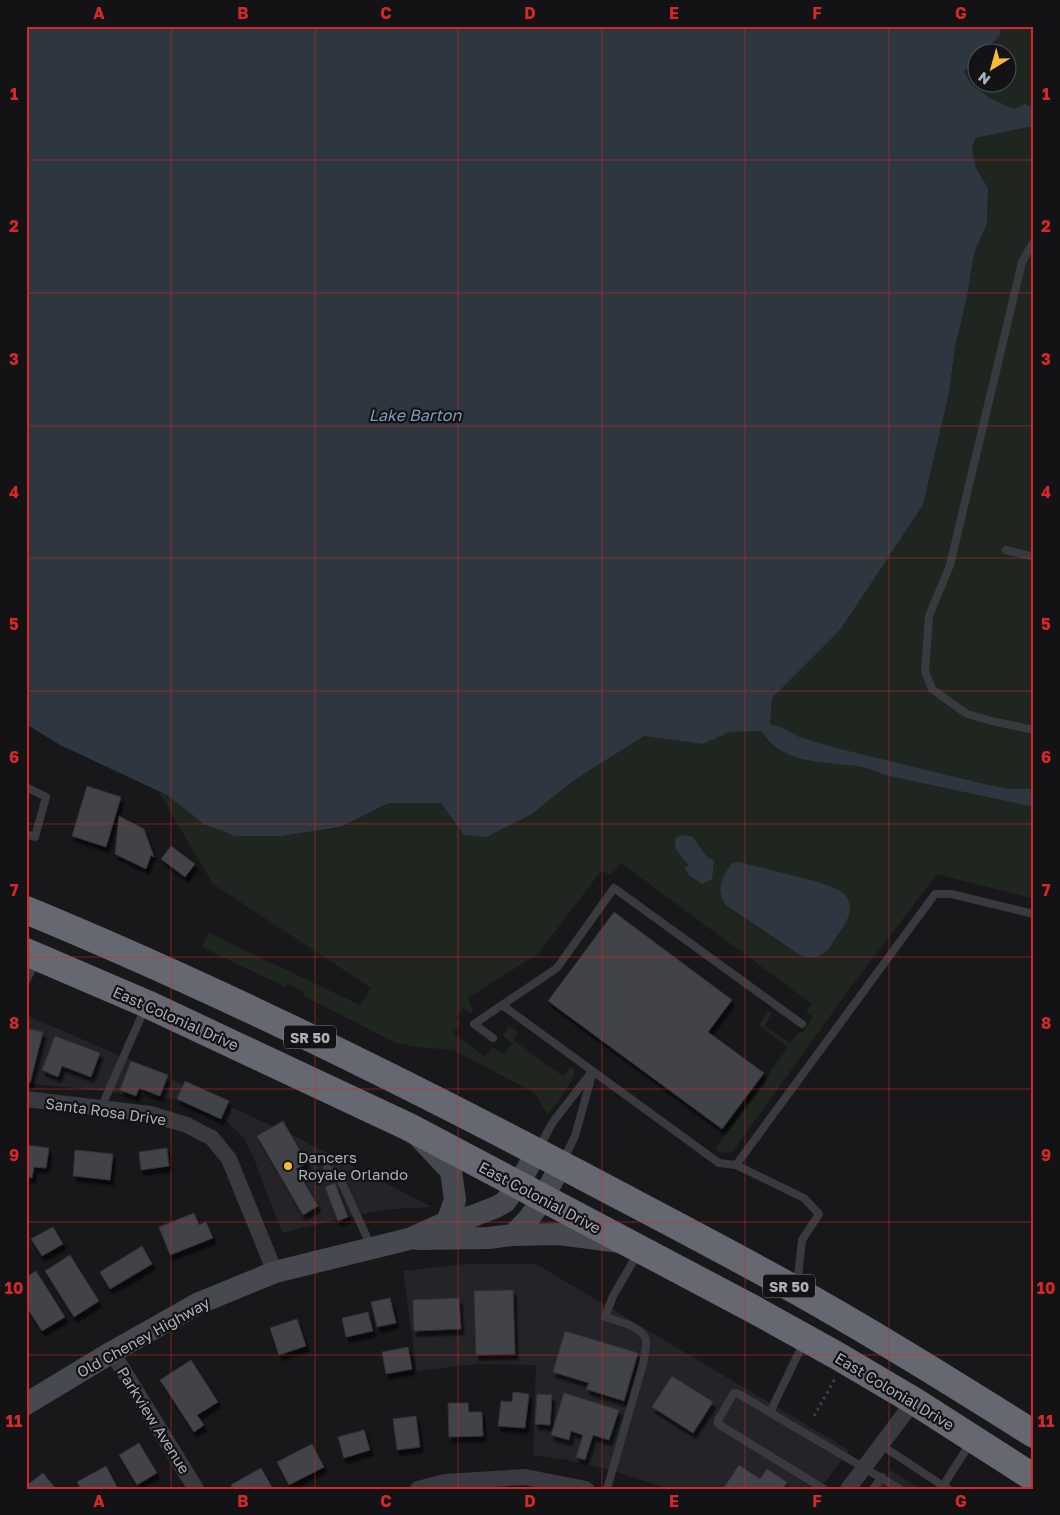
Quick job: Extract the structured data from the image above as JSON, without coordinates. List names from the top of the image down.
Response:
{
  "streets": {
    "highway": ["East Colonial Drive", "SR 50"],
    "street": ["Santa Rosa Drive", "Old Cheney Highway", "Parkview Avenue"]
  },
  "crossings": [
    ["East Colonial Drive", "Old Cheney Highway"],
    ["SR 50", "Old Cheney Highway"],
    ["Santa Rosa Drive", "Old Cheney Highway"],
    ["Old Cheney Highway", "Parkview Avenue"]
  ],
  "water": ["Lake Barton"],
  "places": ["Dancers Royale Orlando"],
  "north": "bottom left",
  "grid": {
    "columns": [
      "A",
      "B",
      "C",
      "D",
      "E",
      "F",
      "G"
    ],
    "rows": [
      "1",
      "2",
      "3",
      "4",
      "5",
      "6",
      "7",
      "8",
      "9",
      "10",
      "11"
    ]
  }
}
